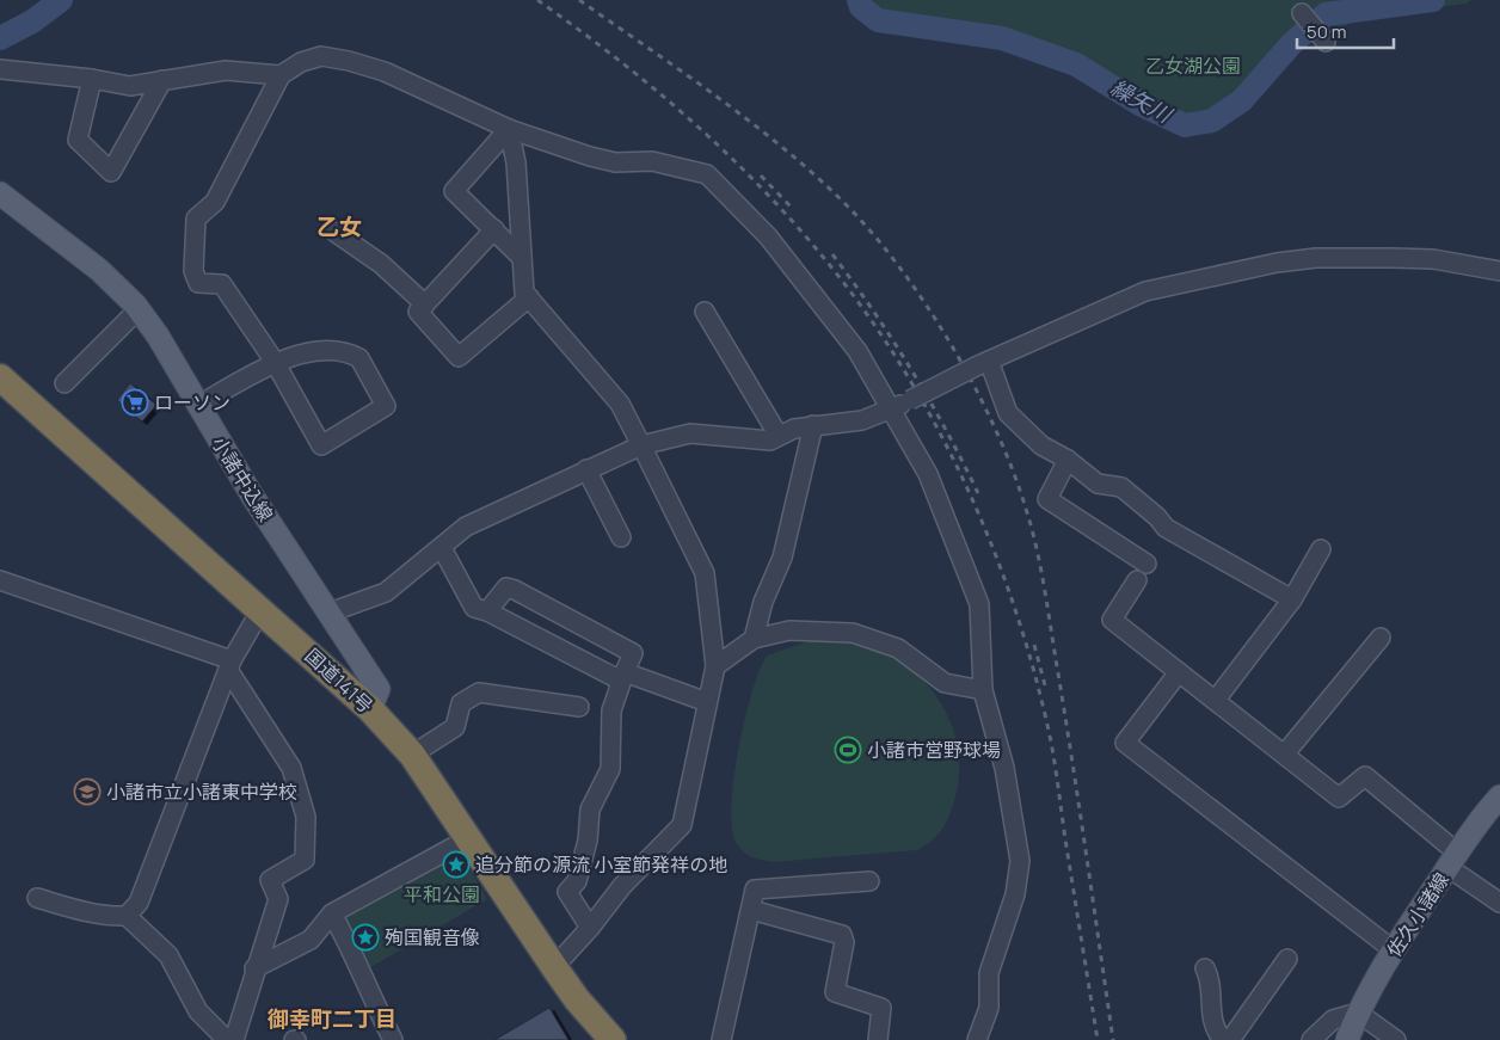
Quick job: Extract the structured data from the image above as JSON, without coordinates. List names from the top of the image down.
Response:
{
  "streets": {
    "highway": ["国道141号"],
    "main road": ["小諸中込線", "佐久小諸線"]
  },
  "crossings": [
    ["小諸中込線", "国道141号"]
  ],
  "districts": ["乙女", "御幸町二丁目"],
  "water": ["繰矢川"],
  "parks": ["乙女湖公園", "平和公園"],
  "places": {
    "supermarket": ["ローソン"],
    "sports": ["小諸市営野球場"],
    "school or university": ["小諸市立小諸東中学校"],
    "place": ["追分節の源流 小室節発祥の地", "殉国観音像"]
  },
  "scale_bar": "50 m"
}
